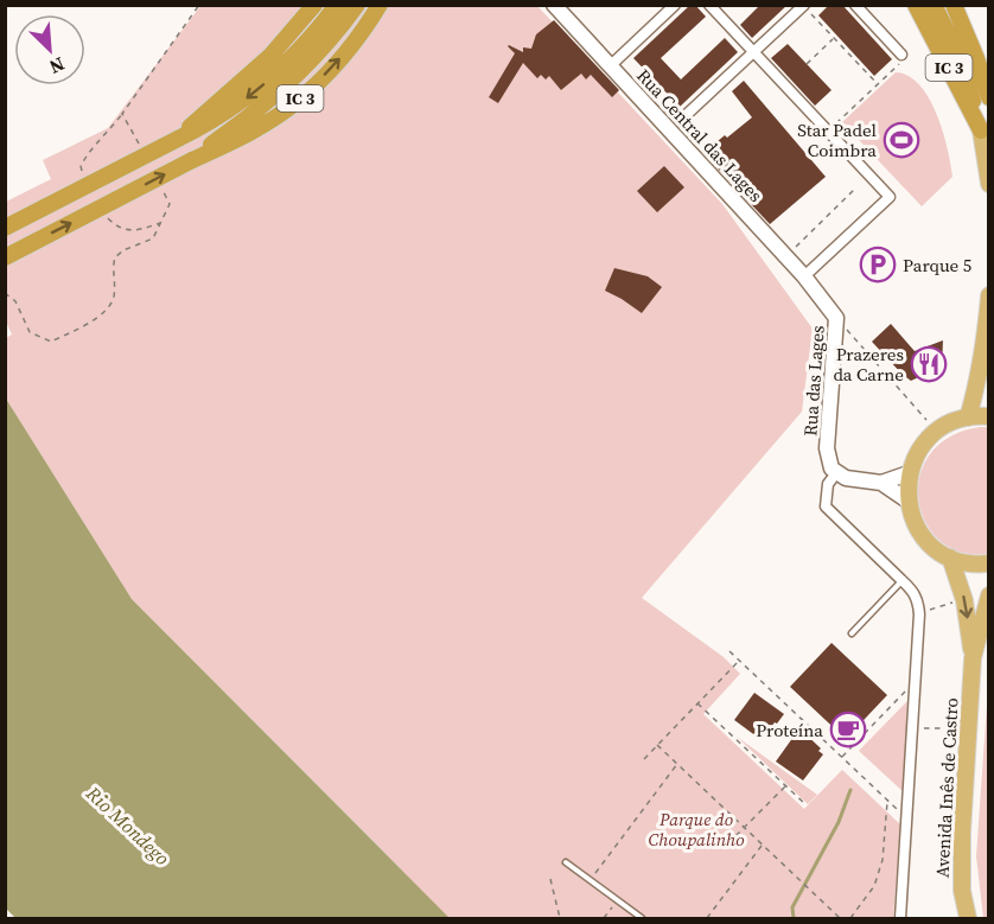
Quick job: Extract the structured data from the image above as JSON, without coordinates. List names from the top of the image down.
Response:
{
  "streets": {
    "highway": ["IC 3"],
    "main road": ["Rua Central das Lages", "Rua das Lages", "Avenida Inês de Castro"]
  },
  "crossings": [
    ["Rua Central das Lages", "Rua das Lages"]
  ],
  "water": ["Rio Mondego"],
  "parks": ["Parque do Choupalinho"],
  "places": {
    "sports": ["Star Padel Coimbra"],
    "parking": ["Parque 5"],
    "restaurant": ["Prazeres da Carne"],
    "cafe": ["Proteína"]
  },
  "north": "bottom right"
}
